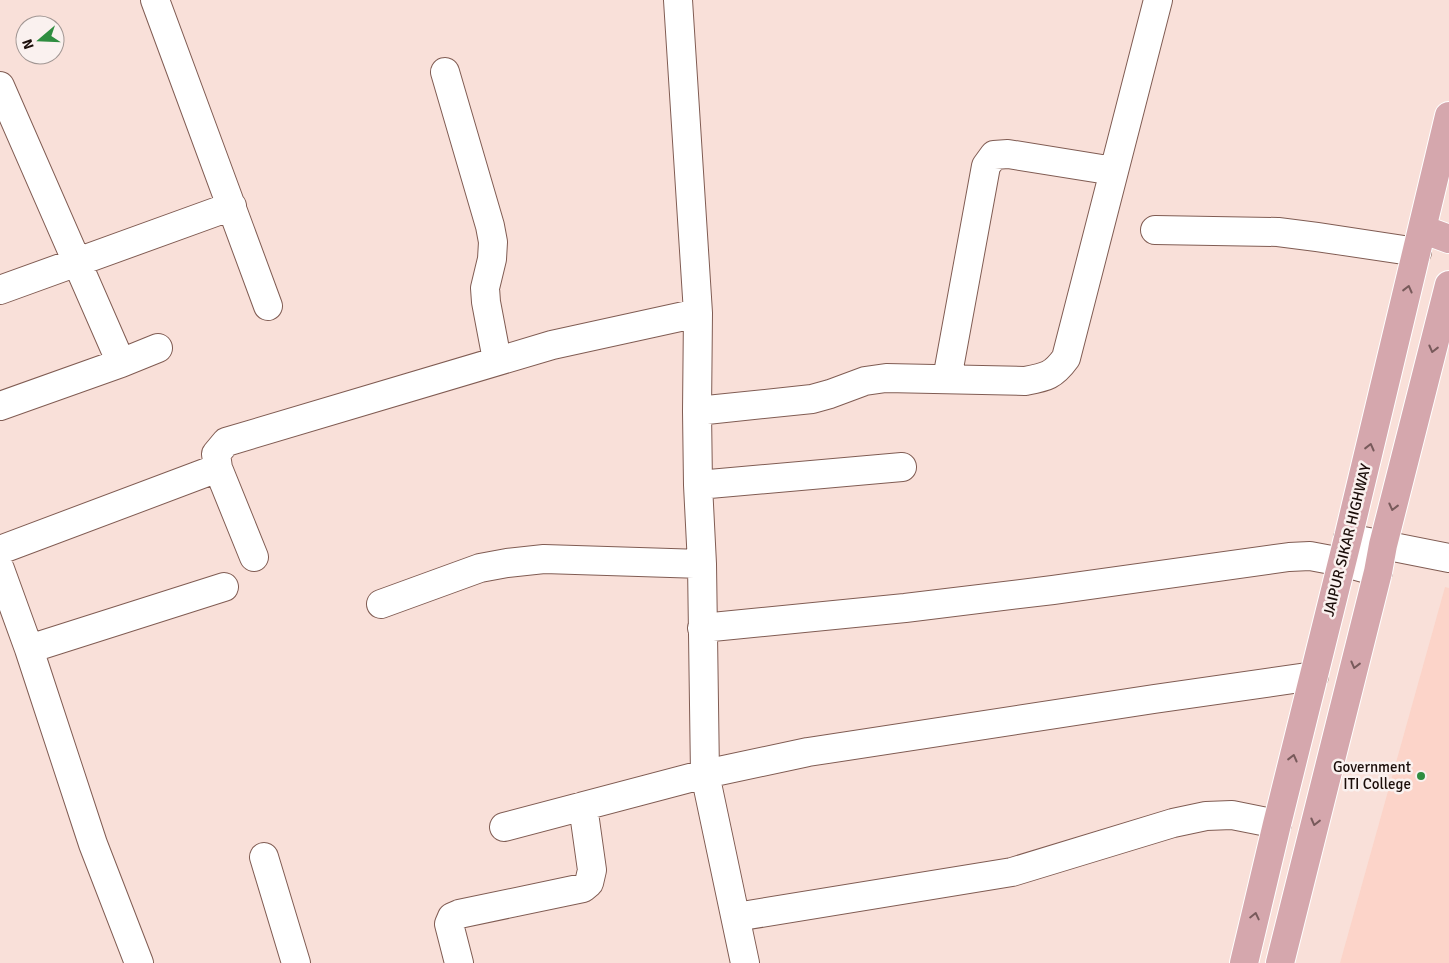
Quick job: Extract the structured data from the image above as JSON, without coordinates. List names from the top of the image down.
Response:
{
  "streets": {
    "main road": ["JAIPUR SIKAR HIGHWAY"]
  },
  "places": ["Government ITI College"],
  "north": "left"
}
